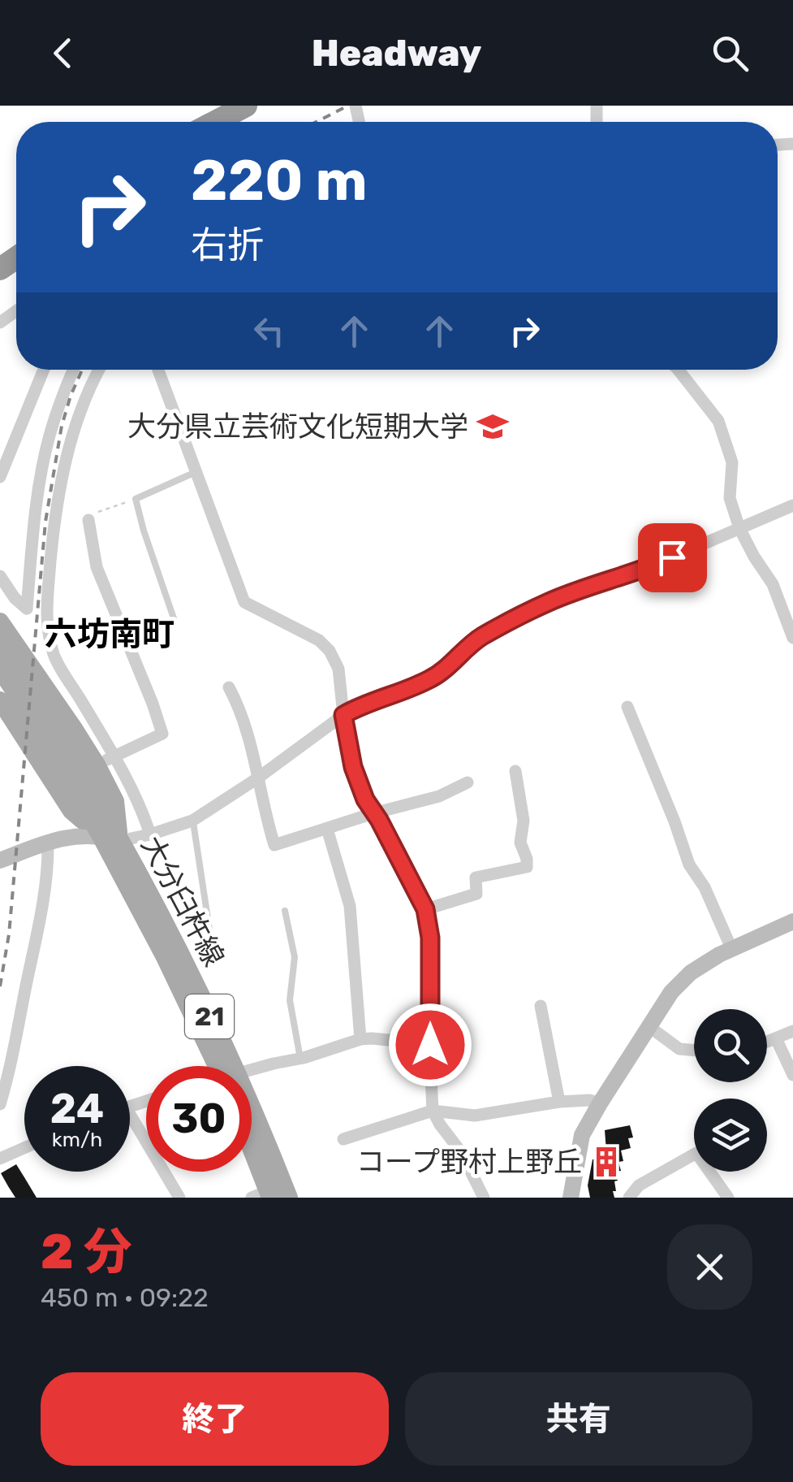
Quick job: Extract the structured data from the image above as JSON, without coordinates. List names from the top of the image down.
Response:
{
  "streets": {
    "main road": ["大分臼杵線", "21"]
  },
  "districts": ["六坊南町"],
  "places": {
    "school or university": ["大分県立芸術文化短期大学"],
    "building": ["コープ野村上野丘"]
  },
  "page": {
    "header": "Headway",
    "turn": ["220 m", "右折"],
    "speed": "24 km/h",
    "limit": "30",
    "heading": ["2 分", "450 m · 09:22"],
    "buttons": ["終了", "共有"]
  }
}
